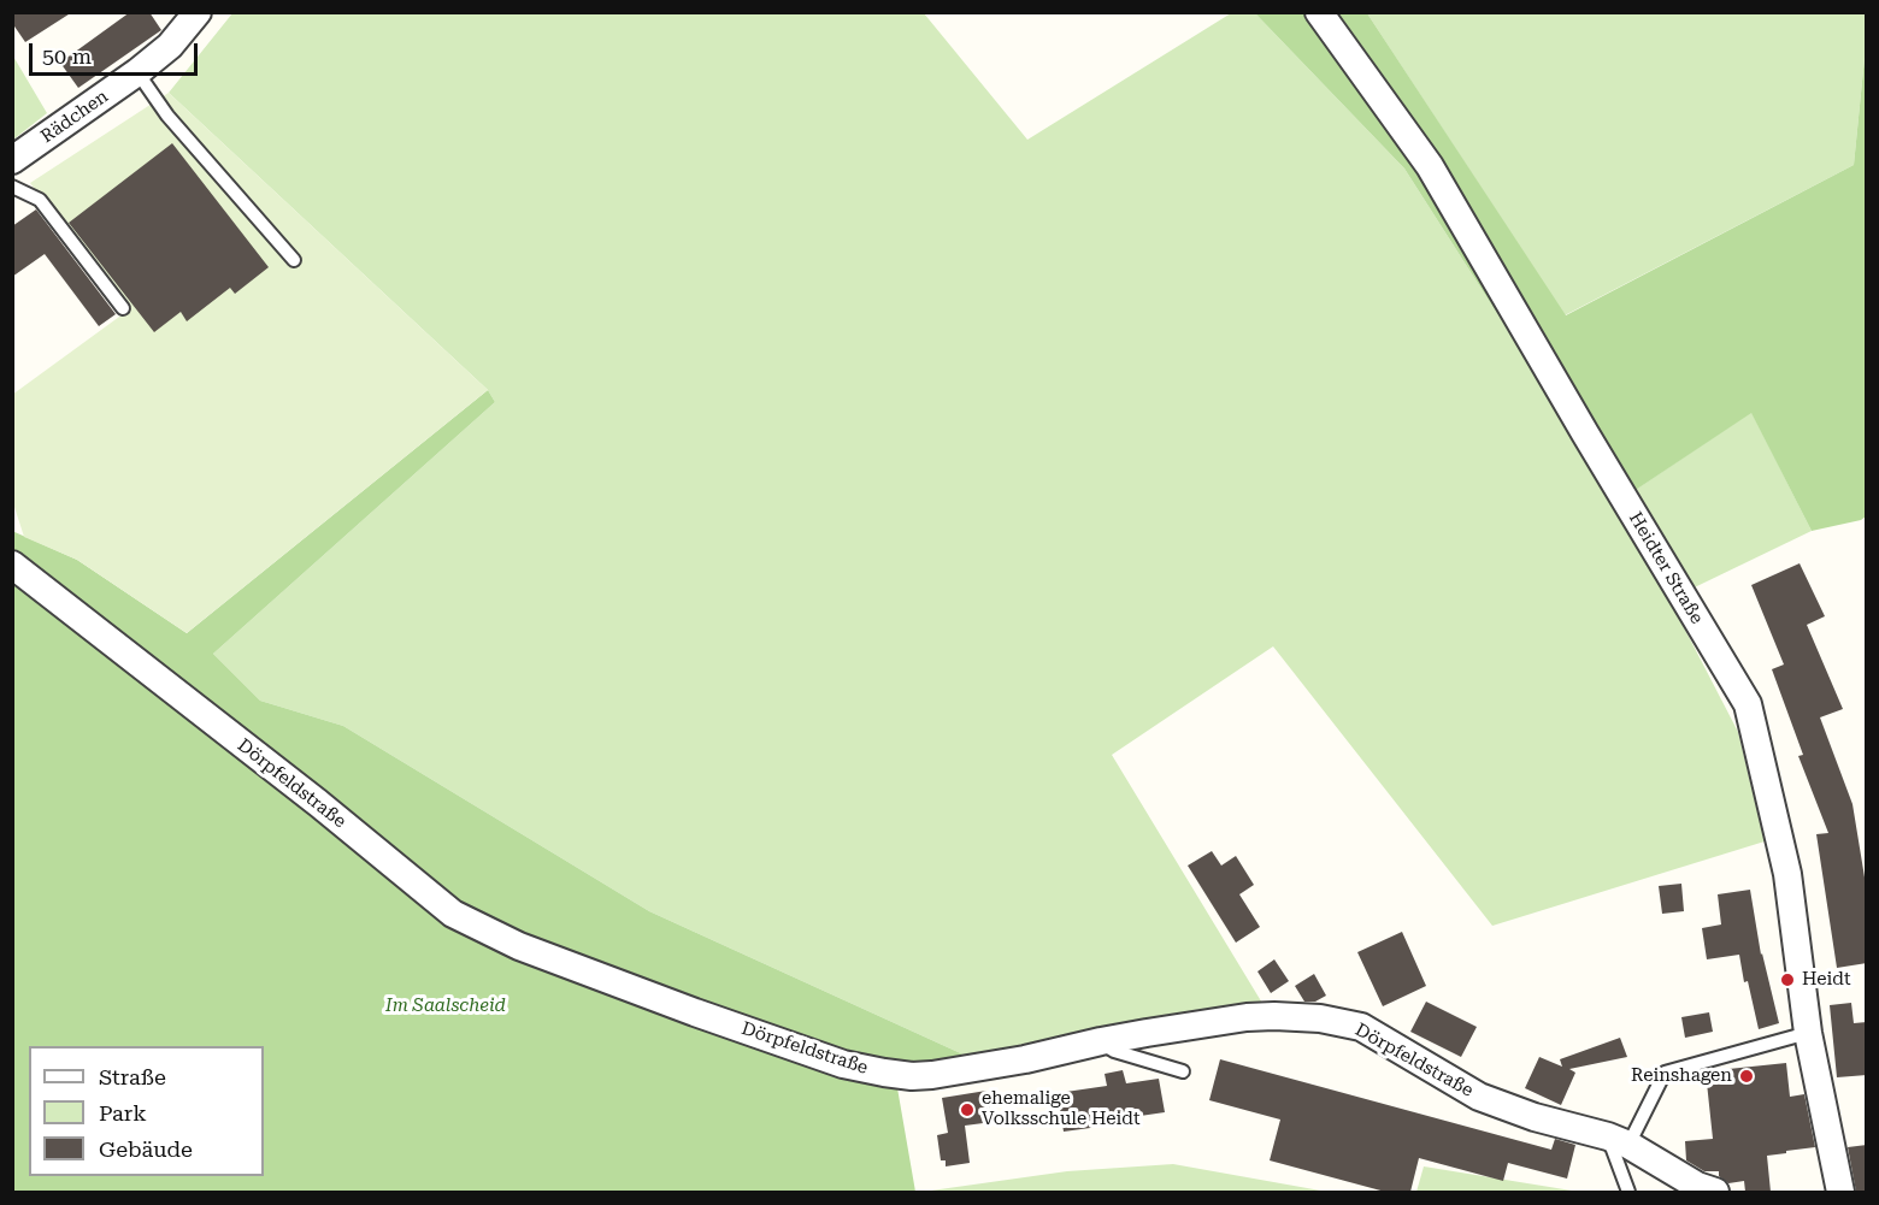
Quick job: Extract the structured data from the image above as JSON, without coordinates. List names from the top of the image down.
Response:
{
  "streets": {
    "street": ["Rädchen", "Heidter Straße", "Dörpfeldstraße"]
  },
  "parks": ["Im Saalscheid"],
  "places": ["Heidt", "Reinshagen", "ehemalige Volksschule Heidt"],
  "legend": ["Straße", "Park", "Gebäude"],
  "scale_bar": "50 m"
}
